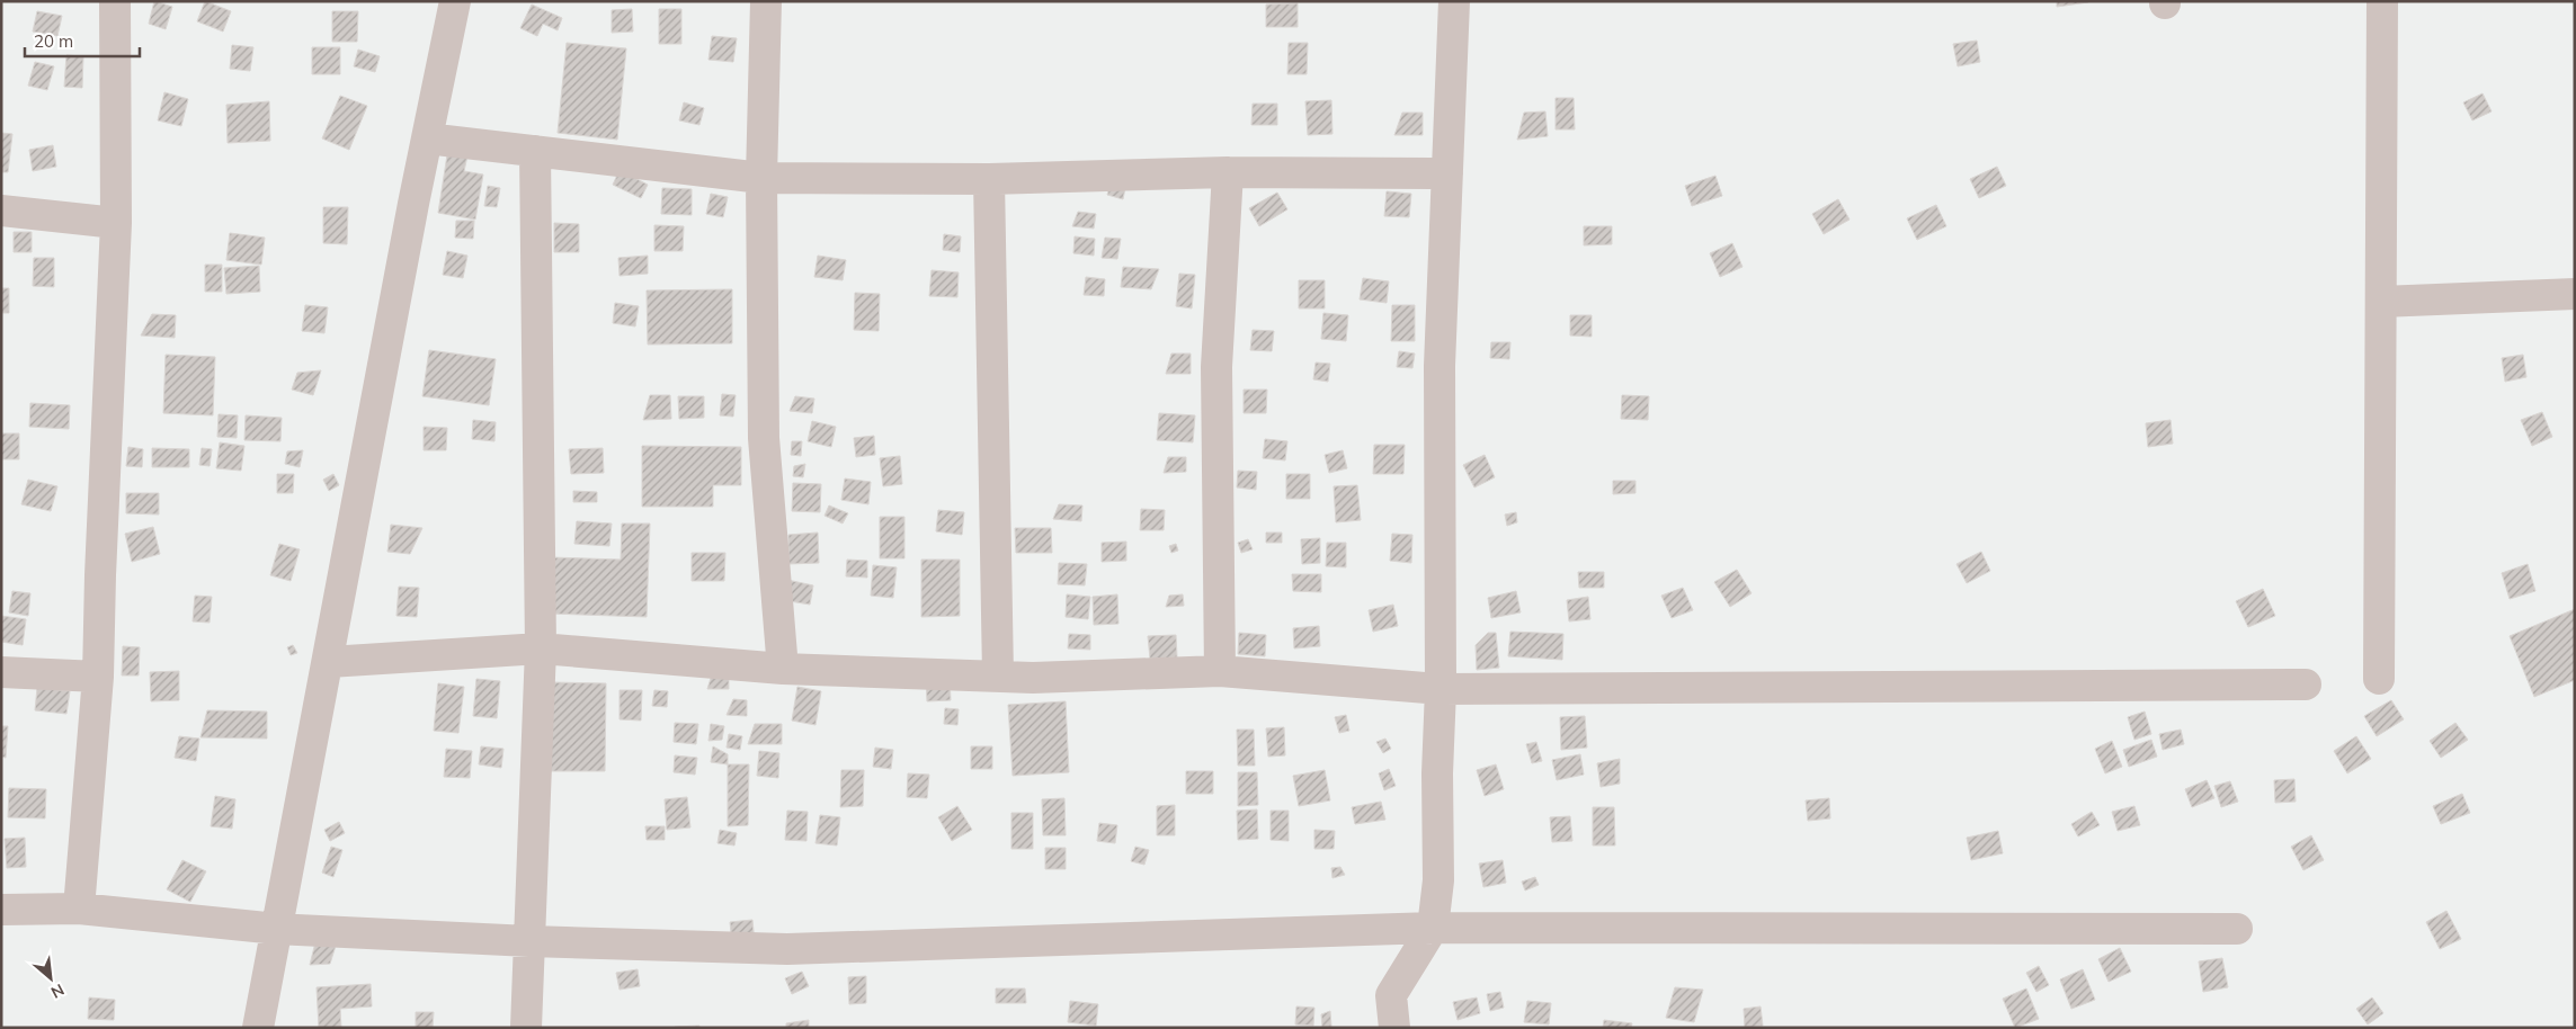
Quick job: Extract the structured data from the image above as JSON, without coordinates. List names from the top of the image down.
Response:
{
  "scale_bar": "20 m",
  "north": "bottom right"
}
